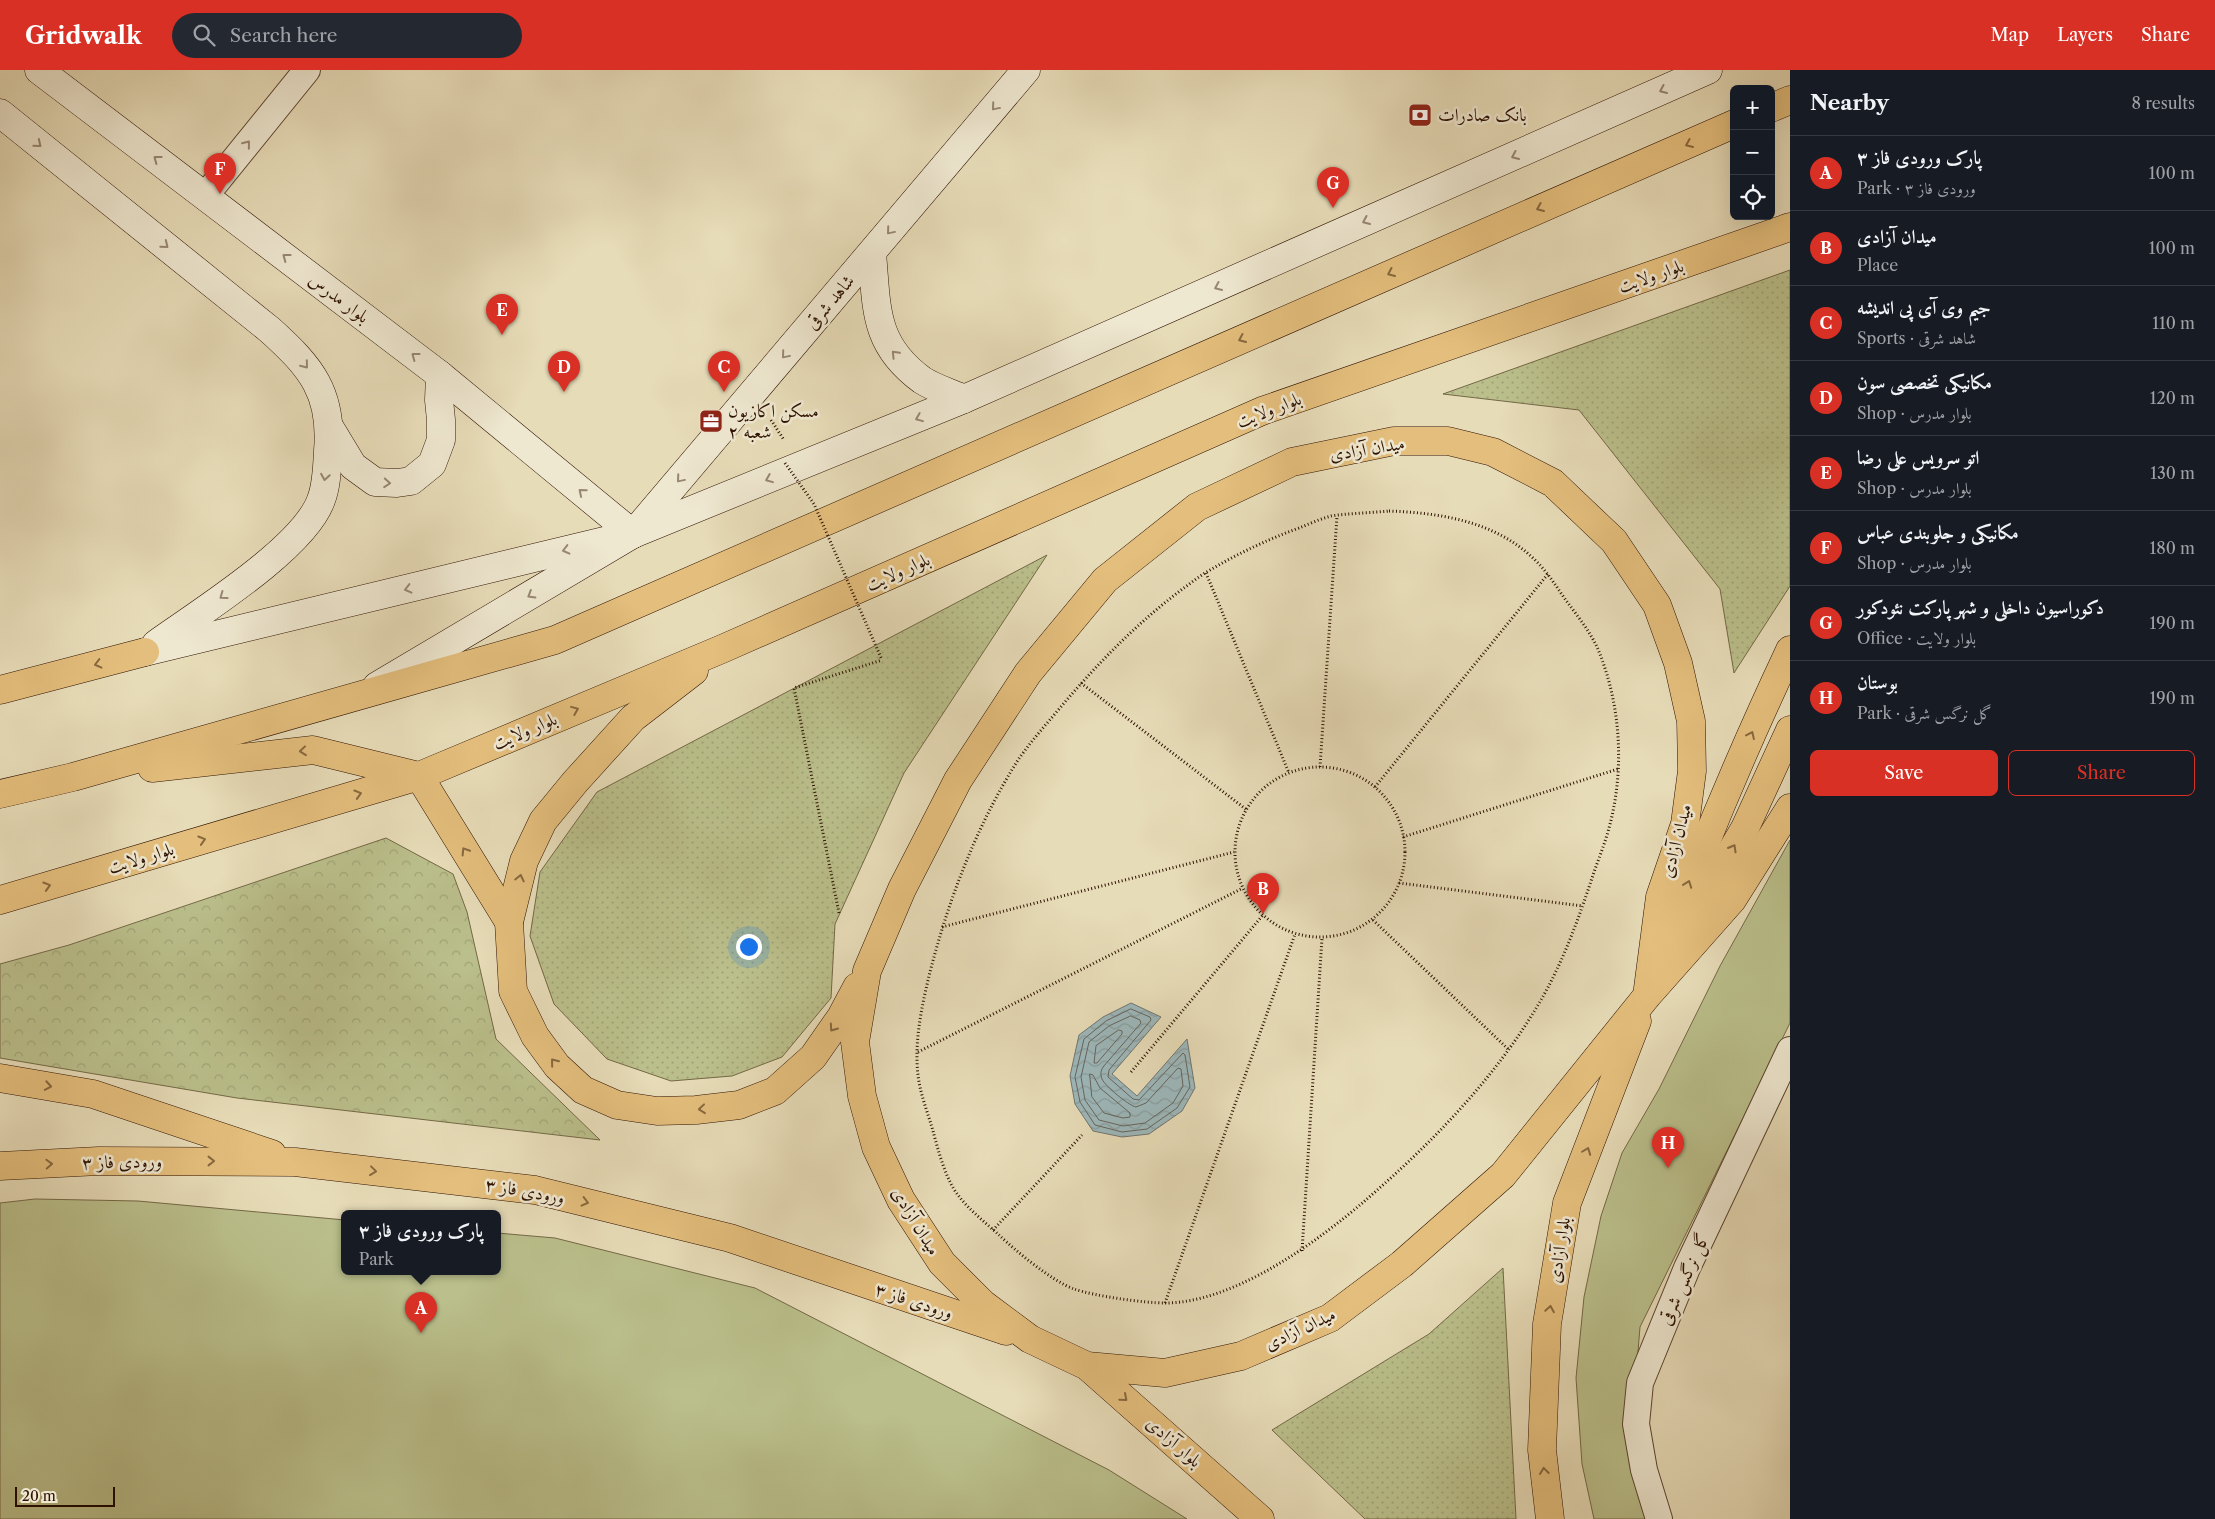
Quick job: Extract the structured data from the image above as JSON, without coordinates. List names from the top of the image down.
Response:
{
  "streets": {
    "main road": [
      "بلوار ولایت",
      "بلوار مدرس",
      "شاهد شرقی",
      "میدان آزادی",
      "ورودی فاز ۳",
      "بلوار آزادی"
    ],
    "street": ["گل نرگس شرقی"]
  },
  "crossings": [
    ["بلوار مدرس", "شاهد شرقی"],
    ["میدان آزادی", "ورودی فاز ۳"],
    ["میدان آزادی", "بلوار آزادی"]
  ],
  "one_way": ["شاهد شرقی", "ورودی فاز ۳"],
  "places": {
    "bank": ["بانک صادرات"],
    "office": ["مسکن اکازیون شعبه ۲"]
  },
  "scale_bar": "20 m",
  "page": {
    "header": "Gridwalk",
    "search": "Search here",
    "nav": ["Map", "Layers", "Share"],
    "heading": ["Nearby", "8 results"],
    "map_buttons": ["+", "−"],
    "list": [
      {
        "mark": "A",
        "name": "پارک ورودی فاز ۳",
        "note": "Park · ورودی فاز ۳",
        "value": "100 m"
      },
      {
        "mark": "B",
        "name": "میدان آزادی",
        "note": "Place",
        "value": "100 m"
      },
      {
        "mark": "C",
        "name": "جیم وی آی پی اندیشه",
        "note": "Sports · شاهد شرقی",
        "value": "110 m"
      },
      {
        "mark": "D",
        "name": "مکانیکی تخصصی سون",
        "note": "Shop · بلوار مدرس",
        "value": "120 m"
      },
      {
        "mark": "E",
        "name": "اتو سرویس علی رضا",
        "note": "Shop · بلوار مدرس",
        "value": "130 m"
      },
      {
        "mark": "F",
        "name": "مکانیکی و جلوبندی عباس",
        "note": "Shop · بلوار مدرس",
        "value": "180 m"
      },
      {
        "mark": "G",
        "name": "دکوراسیون داخلی و شهر پارکت نئودکور",
        "note": "Office · بلوار ولایت",
        "value": "190 m"
      },
      {
        "mark": "H",
        "name": "بوستان",
        "note": "Park · گل نرگس شرقی",
        "value": "190 m"
      }
    ],
    "pins": [
      "F",
      "G",
      "E",
      "C",
      "D",
      "B",
      "H",
      "A"
    ],
    "buttons": ["Save", "Share"],
    "popup": ["پارک ورودی فاز ۳", "Park"],
    "scale": "20 m"
  }
}
